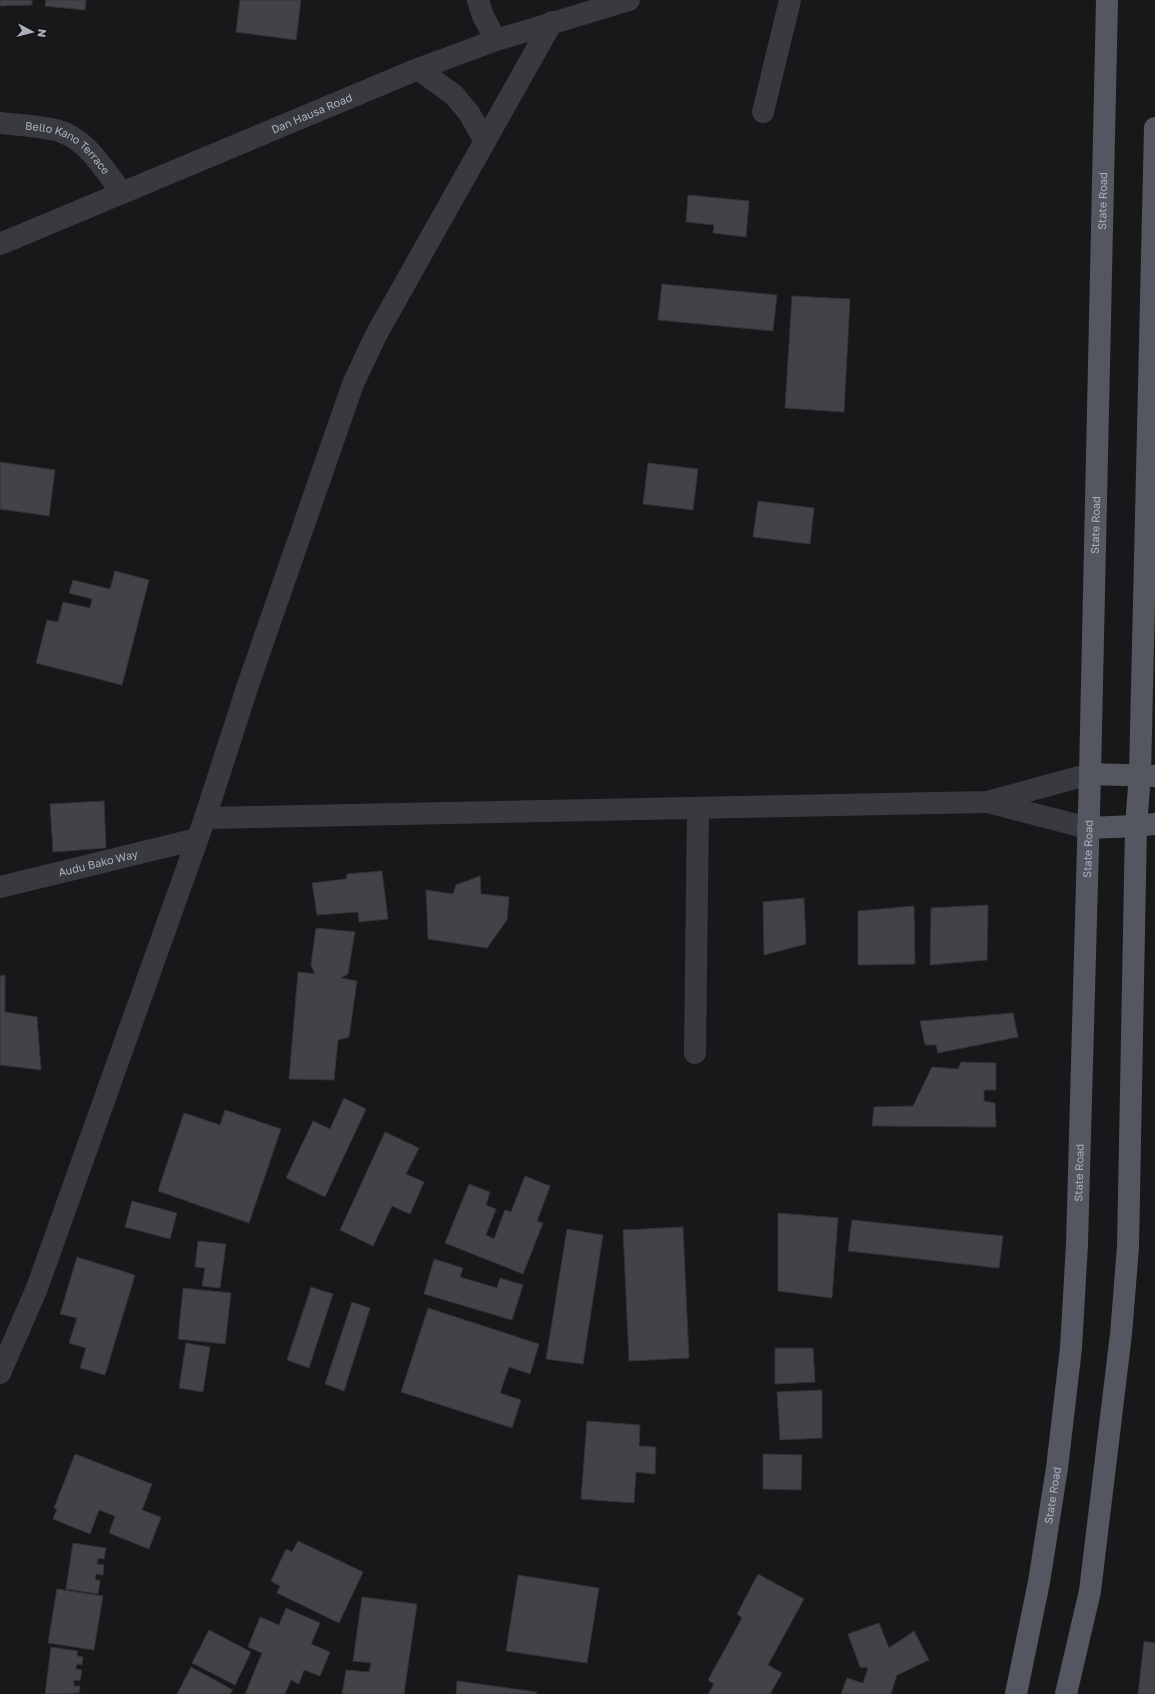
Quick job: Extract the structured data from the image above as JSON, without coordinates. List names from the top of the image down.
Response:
{
  "streets": {
    "main road": ["State Road"],
    "street": ["Dan Hausa Road", "Bello Kano Terrace", "Audu Bako Way"]
  },
  "crossings": [
    ["Dan Hausa Road", "Bello Kano Terrace"]
  ],
  "north": "right"
}
